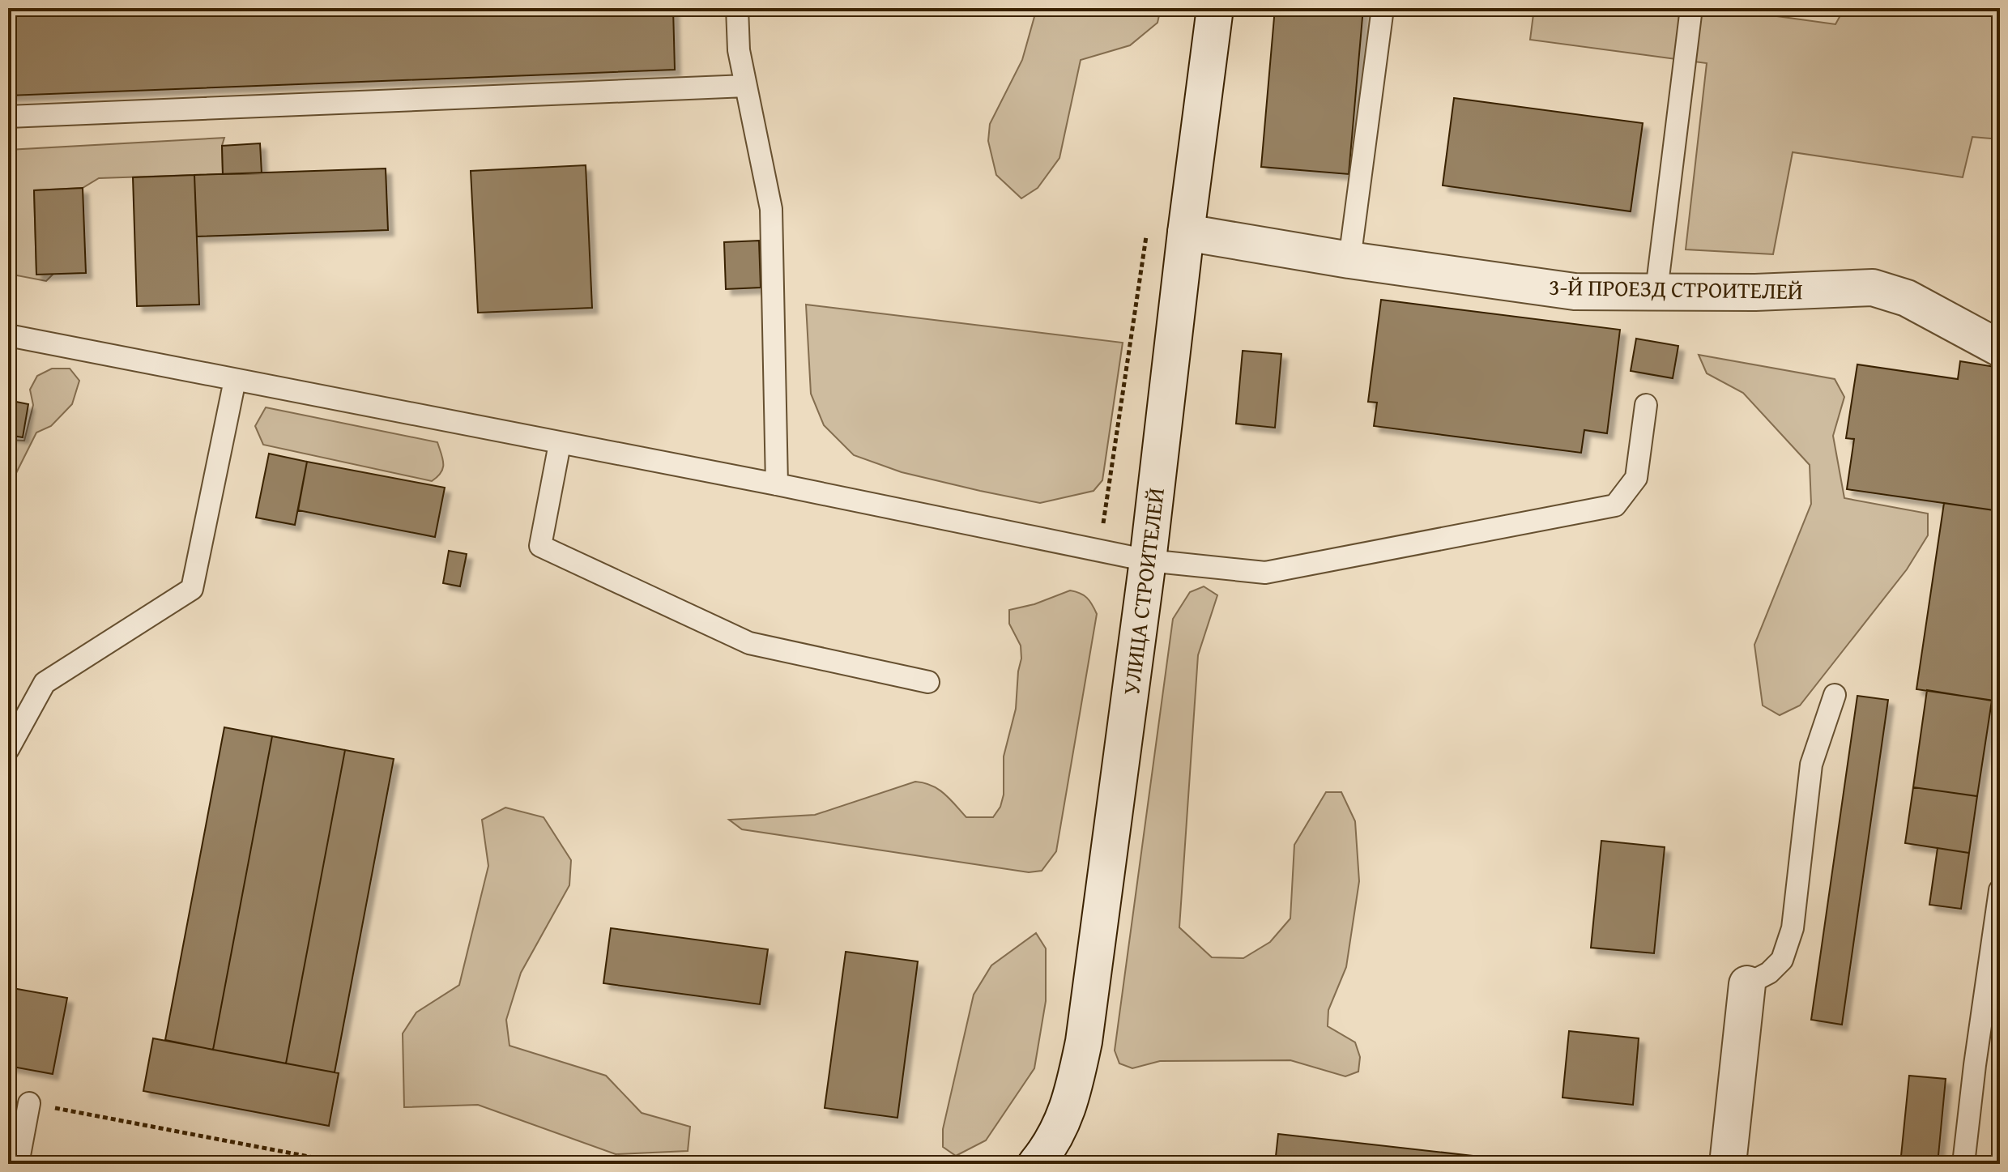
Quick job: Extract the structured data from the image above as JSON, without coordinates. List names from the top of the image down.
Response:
{
  "streets": {
    "main road": ["3-Й ПРОЕЗД СТРОИТЕЛЕЙ", "УЛИЦА СТРОИТЕЛЕЙ"]
  },
  "crossings": [
    ["3-Й ПРОЕЗД СТРОИТЕЛЕЙ", "УЛИЦА СТРОИТЕЛЕЙ"]
  ]
}
